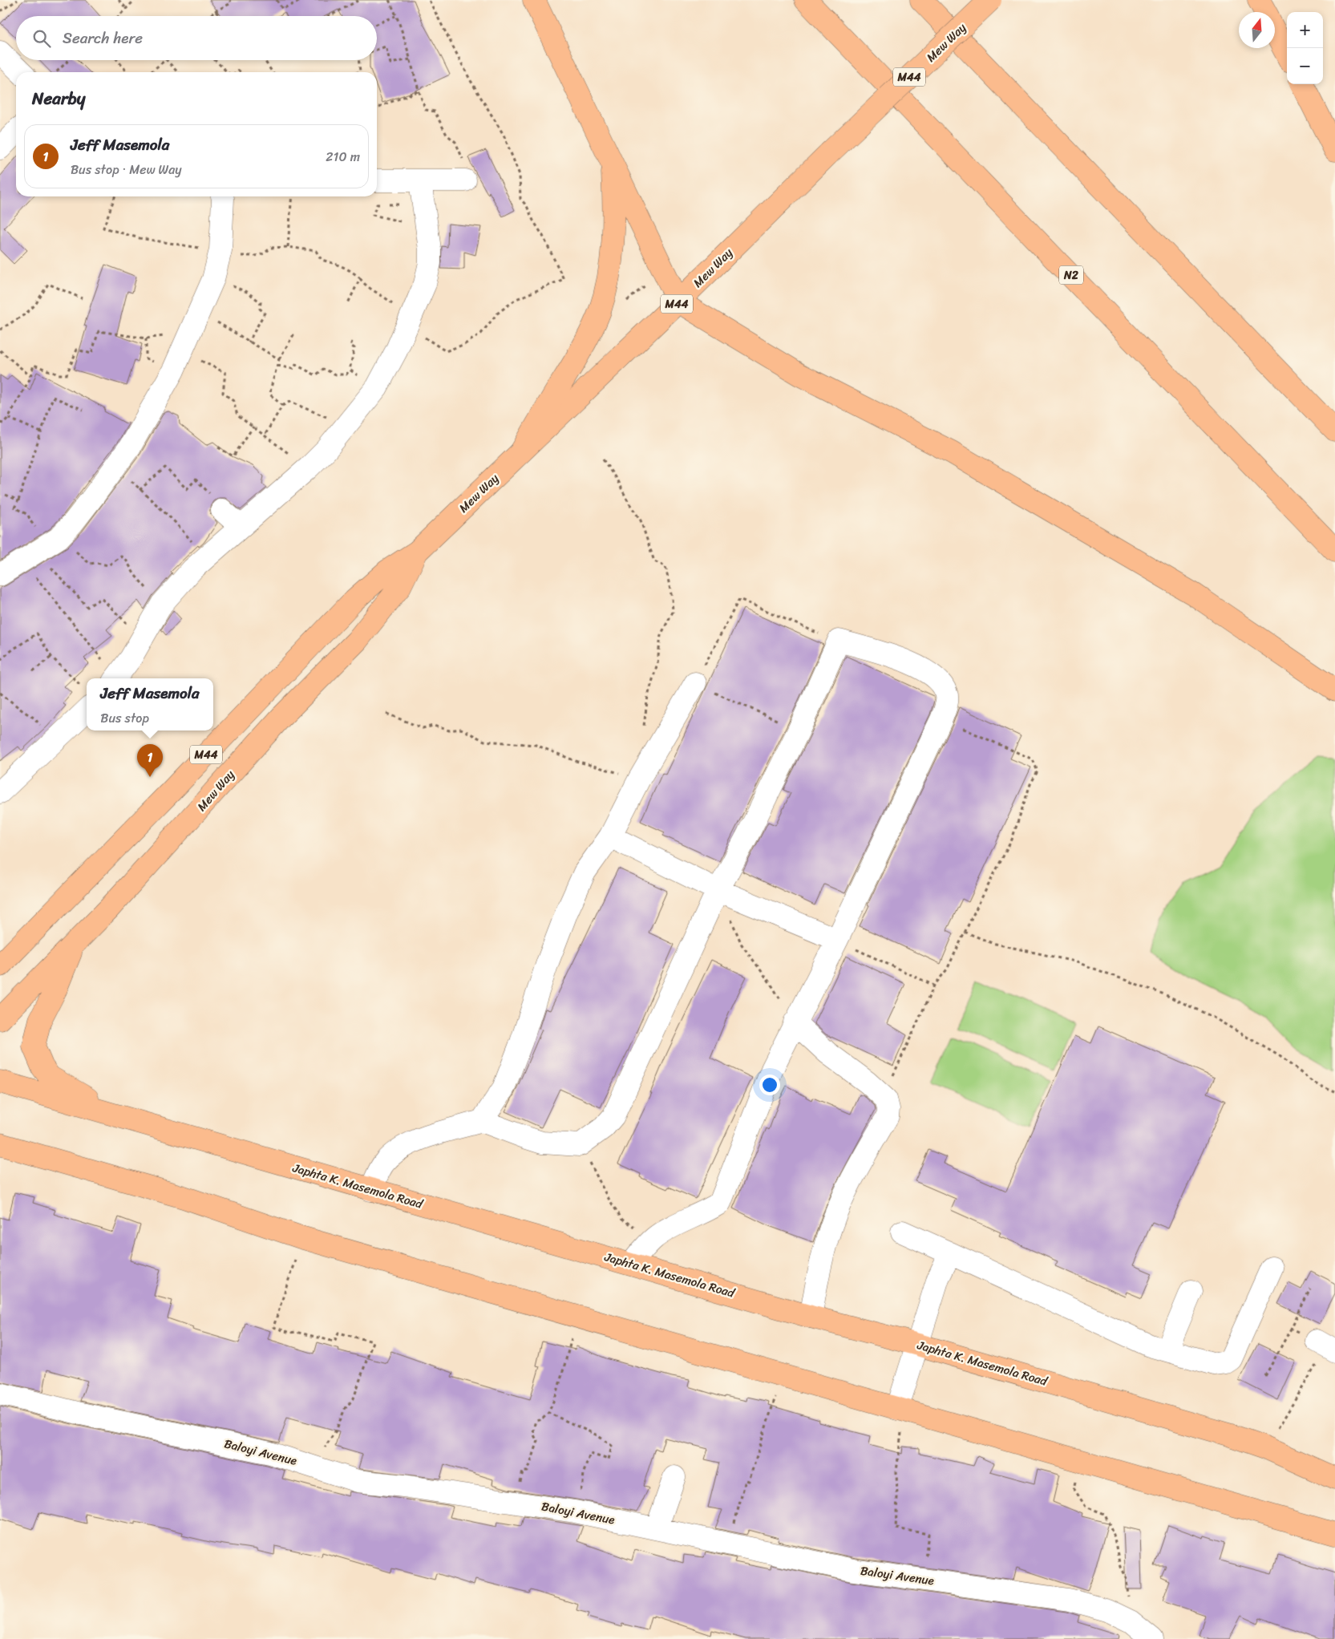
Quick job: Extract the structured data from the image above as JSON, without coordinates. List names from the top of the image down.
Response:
{
  "streets": {
    "main road": [
      "Mew Way",
      "M44",
      "N2",
      "Japhta K. Masemola Road"
    ],
    "street": ["Baloyi Avenue"]
  },
  "north": "top",
  "page": {
    "map_buttons": ["+", "−"],
    "search": "Search here",
    "heading": "Nearby",
    "list": [
      {
        "mark": "1",
        "name": "Jeff Masemola",
        "note": "Bus stop · Mew Way",
        "value": "210 m"
      }
    ],
    "popup": ["Jeff Masemola", "Bus stop"],
    "pins": "1"
  }
}
